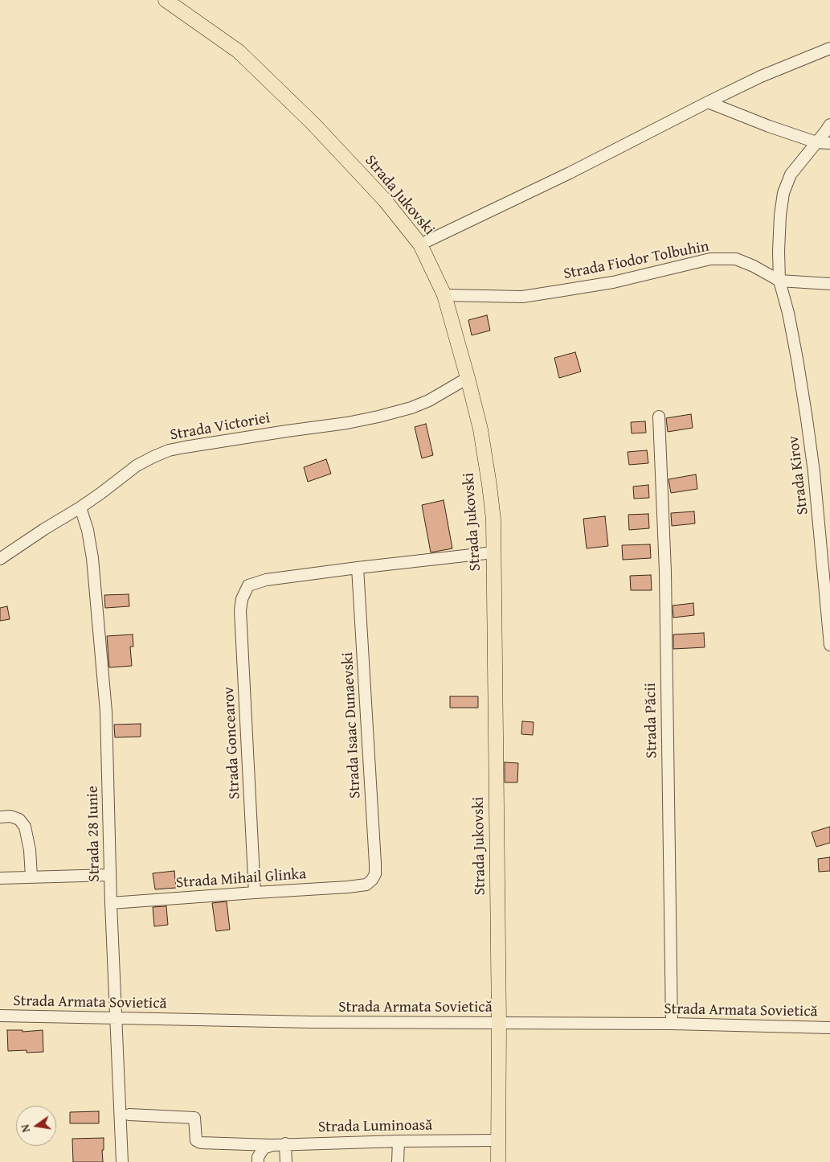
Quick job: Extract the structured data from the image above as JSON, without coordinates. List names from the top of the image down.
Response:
{
  "streets": {
    "main road": ["Strada Jukovski"],
    "street": [
      "Strada Fiodor Tolbuhin",
      "Strada Victoriei",
      "Strada Kirov",
      "Strada Păcii",
      "Strada Isaac Dunaevski",
      "Strada Goncearov",
      "Strada 28 Iunie",
      "Strada Mihail Glinka",
      "Strada Armata Sovietică",
      "Strada Luminoasă"
    ]
  },
  "crossings": [
    ["Strada Jukovski", "Strada Fiodor Tolbuhin"],
    ["Strada Jukovski", "Strada Victoriei"],
    ["Strada Jukovski", "Strada Armata Sovietică"],
    ["Strada Jukovski", "Strada Luminoasă"],
    ["Strada Fiodor Tolbuhin", "Strada Kirov"],
    ["Strada Victoriei", "Strada 28 Iunie"],
    ["Strada Păcii", "Strada Armata Sovietică"],
    ["Strada Isaac Dunaevski", "Strada Goncearov"],
    ["Strada Isaac Dunaevski", "Strada Mihail Glinka"],
    ["Strada Goncearov", "Strada Mihail Glinka"],
    ["Strada 28 Iunie", "Strada Mihail Glinka"],
    ["Strada 28 Iunie", "Strada Armata Sovietică"]
  ],
  "north": "left"
}
